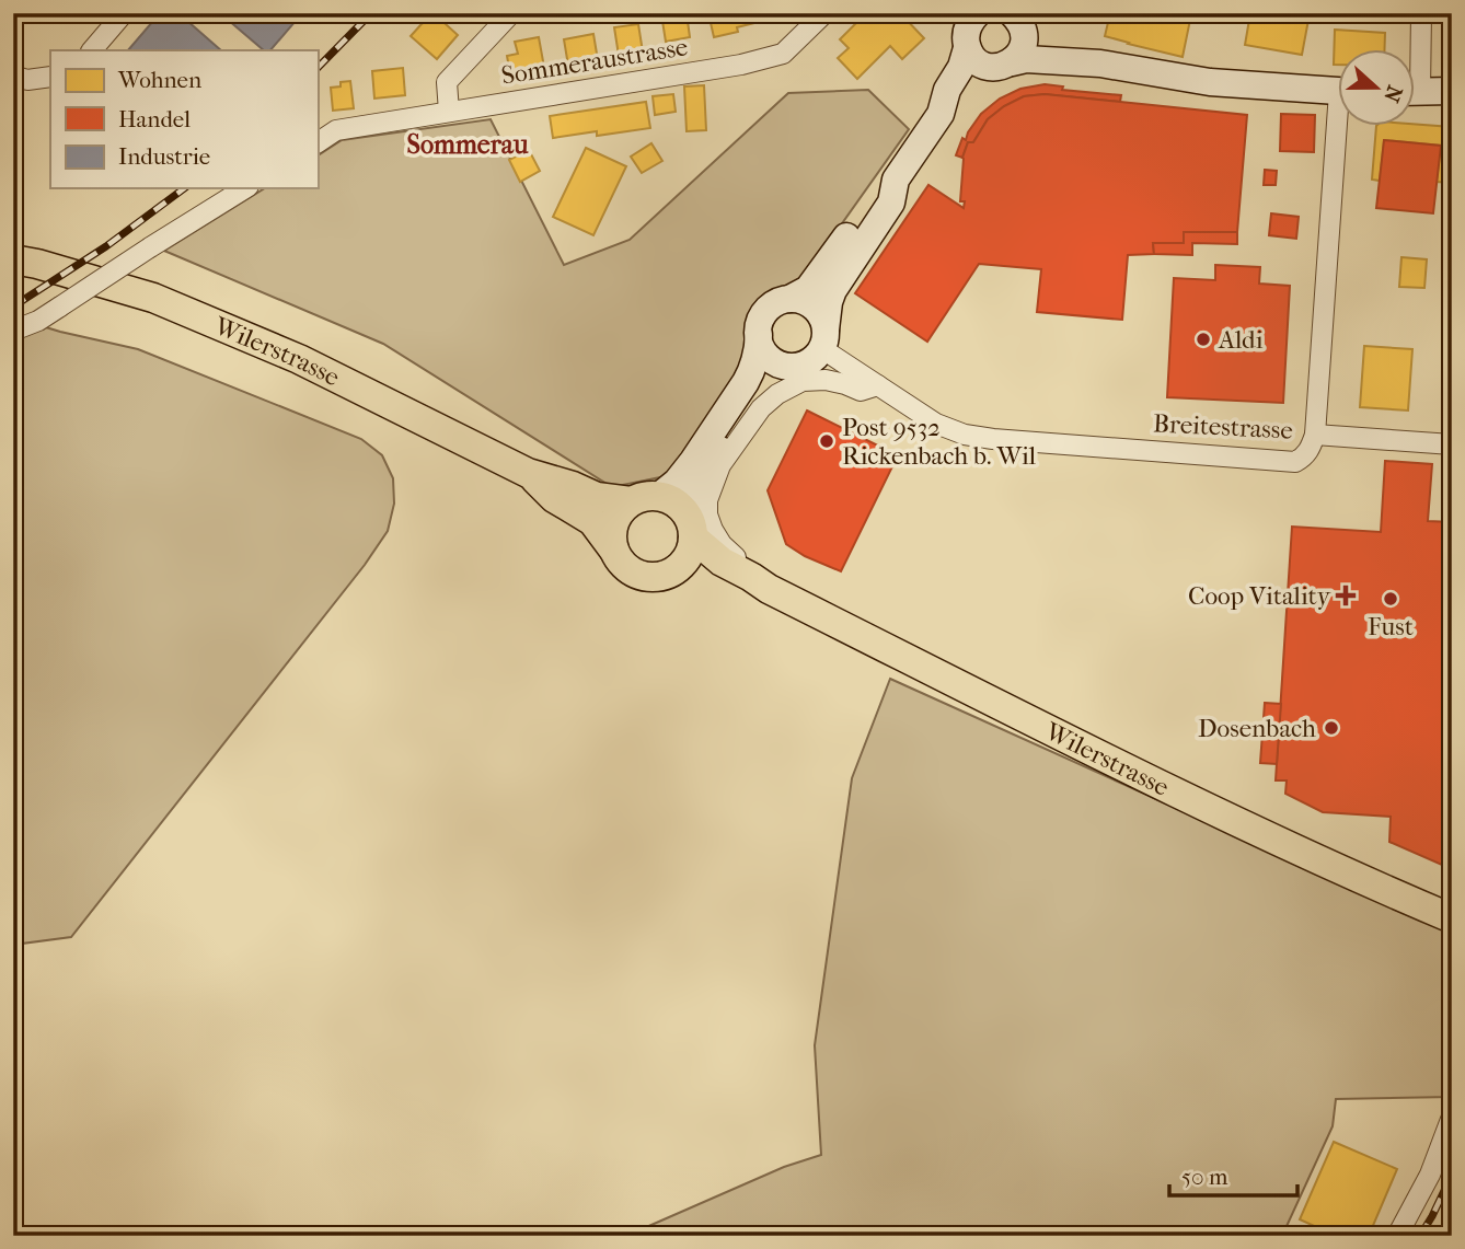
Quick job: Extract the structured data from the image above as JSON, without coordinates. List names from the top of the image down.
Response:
{
  "streets": {
    "main road": ["Wilerstrasse"],
    "street": ["Sommeraustrasse", "Breitestrasse"]
  },
  "districts": ["Sommerau"],
  "places": {
    "other": [
      "Aldi",
      "Post 9532 Rickenbach b. Wil",
      "Fust",
      "Dosenbach"
    ],
    "health": ["Coop Vitality"]
  },
  "legend": ["Wohnen", "Handel", "Industrie"],
  "scale_bar": "50 m",
  "north": "right"
}
